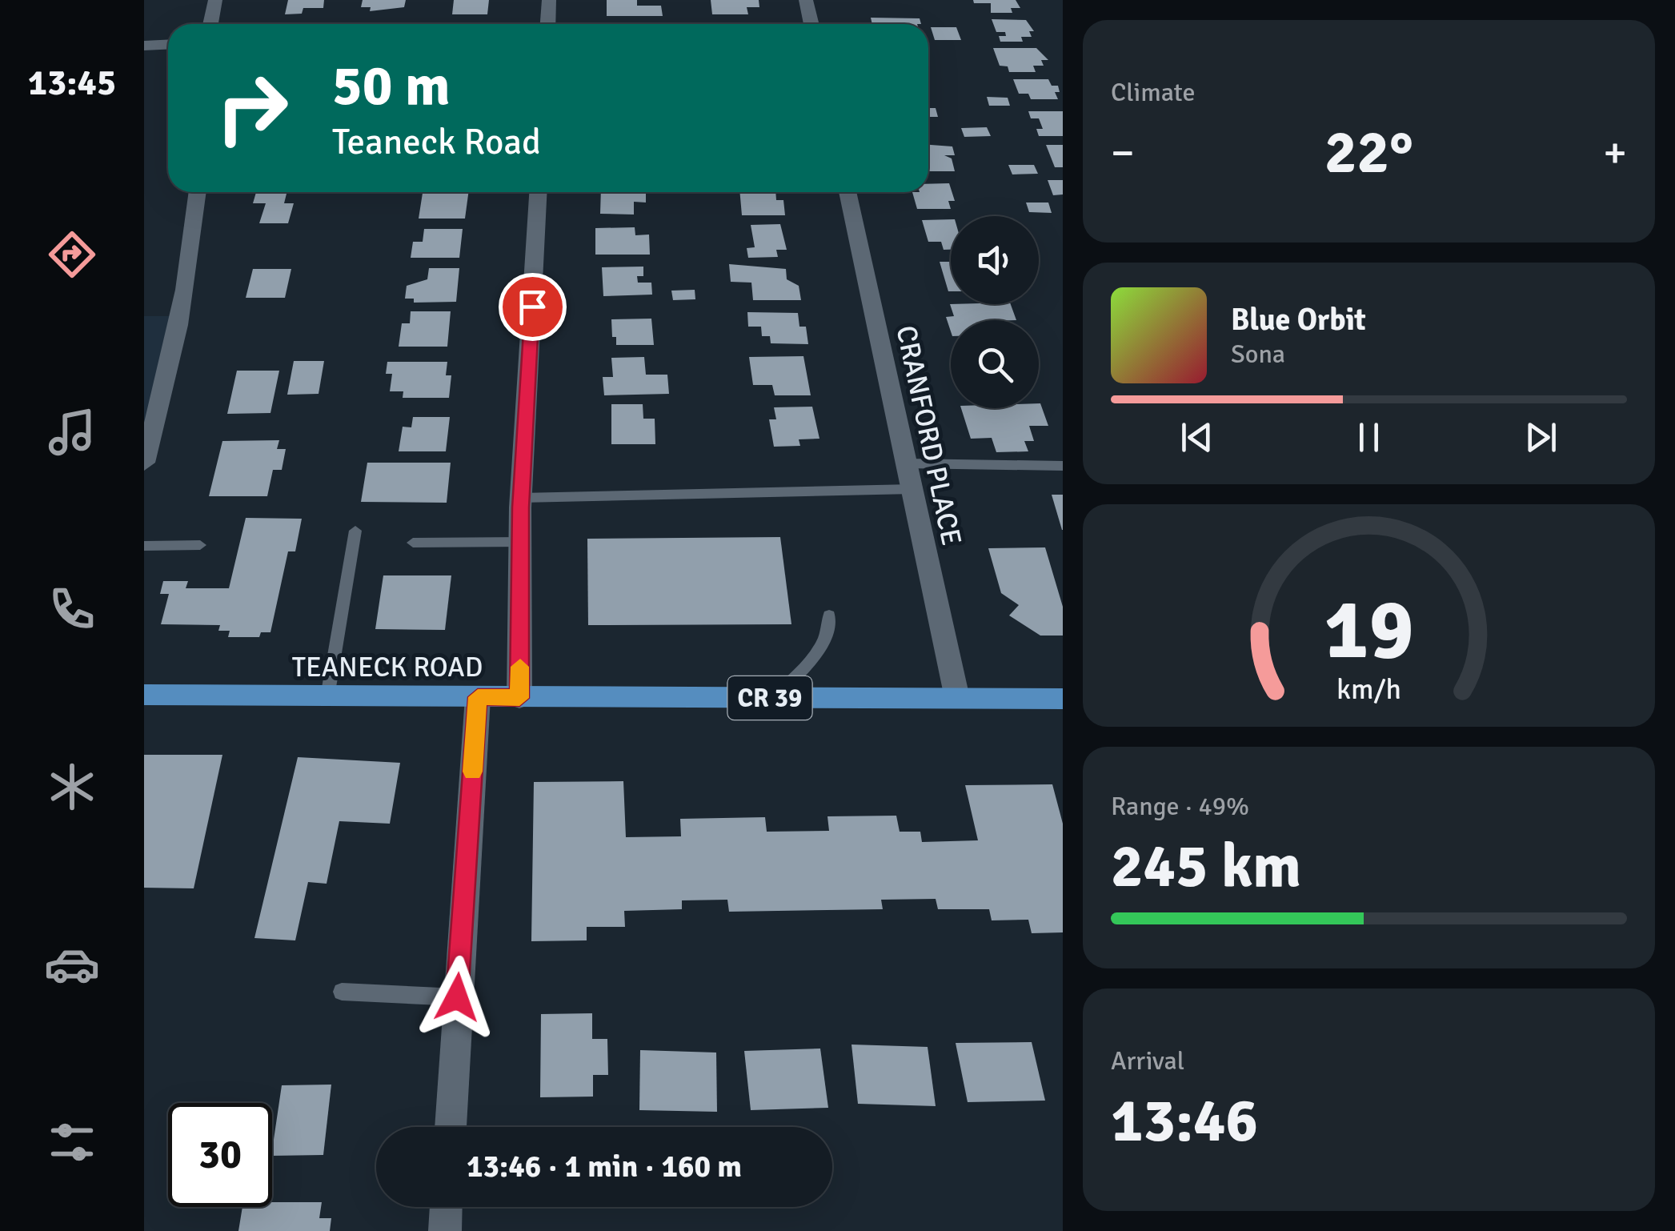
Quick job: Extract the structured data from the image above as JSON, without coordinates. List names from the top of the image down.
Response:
{
  "streets": {
    "main road": ["TEANECK ROAD", "CR 39"],
    "street": ["CRANFORD PLACE"]
  },
  "crossings": [
    ["CRANFORD PLACE", "TEANECK ROAD"]
  ],
  "page": {
    "tabs": "13:45",
    "tile": [
      "Climate",
      ["Range · 49%", "245 km"],
      ["Arrival", "13:46"]
    ],
    "turn": ["50 m", "Teaneck Road"],
    "heat": ["−", "22°", "+"],
    "song": ["Blue Orbit", "Sona"],
    "limit": "30",
    "trip": "13:46 · 1 min · 160 m",
    "gauge": ["19", "km/h"]
  }
}
